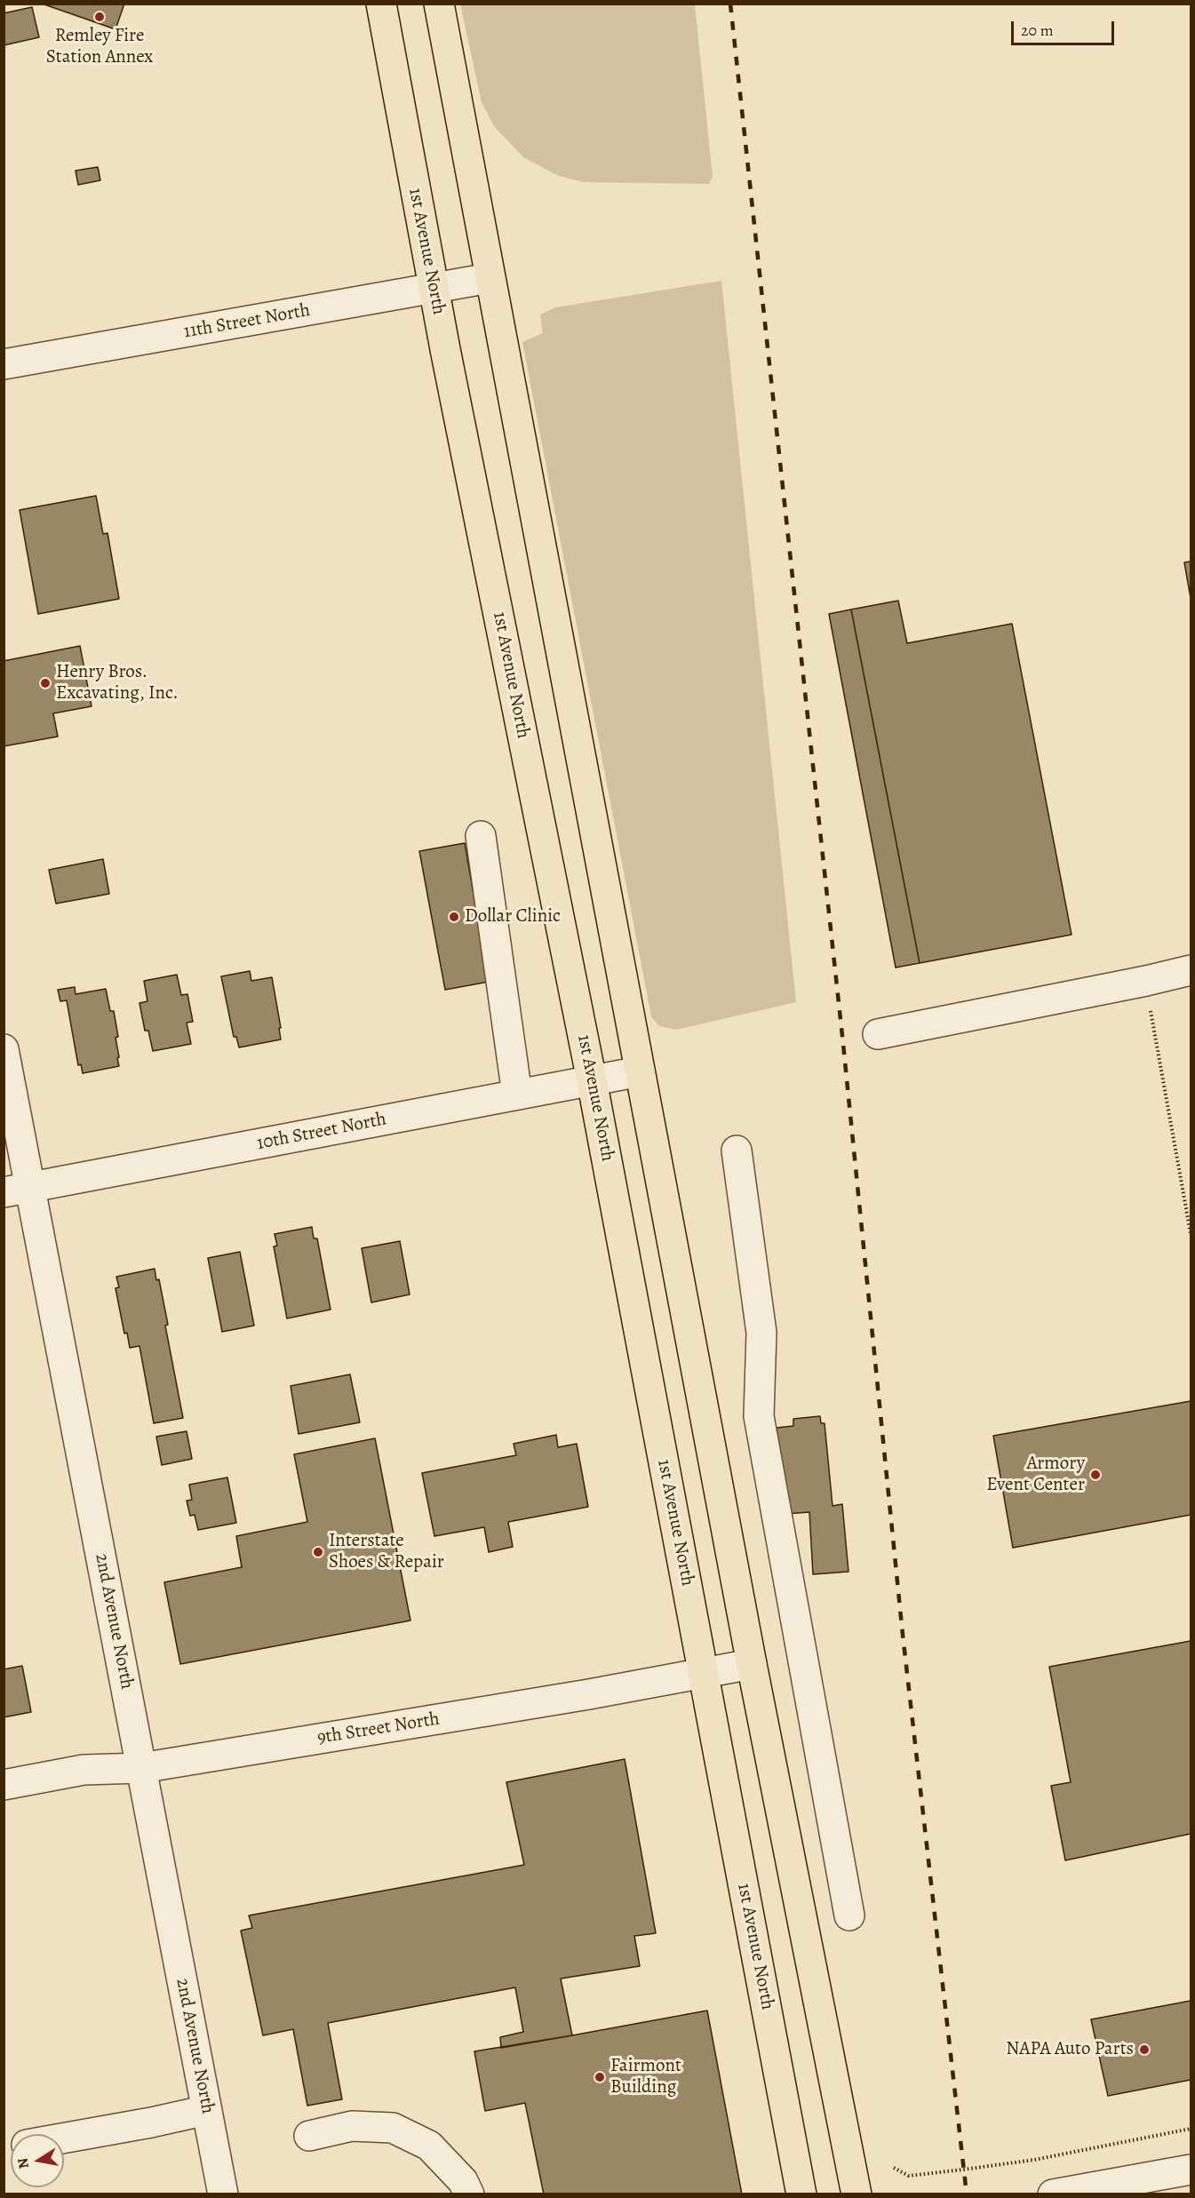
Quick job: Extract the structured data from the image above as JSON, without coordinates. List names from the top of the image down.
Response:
{
  "streets": {
    "main road": ["1st Avenue North"],
    "street": [
      "11th Street North",
      "10th Street North",
      "2nd Avenue North",
      "9th Street North"
    ]
  },
  "crossings": [
    ["1st Avenue North", "11th Street North"],
    ["1st Avenue North", "10th Street North"],
    ["1st Avenue North", "9th Street North"],
    ["10th Street North", "2nd Avenue North"],
    ["2nd Avenue North", "9th Street North"]
  ],
  "places": [
    "Remley Fire Station Annex",
    "Henry Bros. Excavating, Inc.",
    "Dollar Clinic",
    "Armory Event Center",
    "Interstate Shoes & Repair",
    "NAPA Auto Parts",
    "Fairmont Building"
  ],
  "scale_bar": "20 m",
  "north": "left"
}
